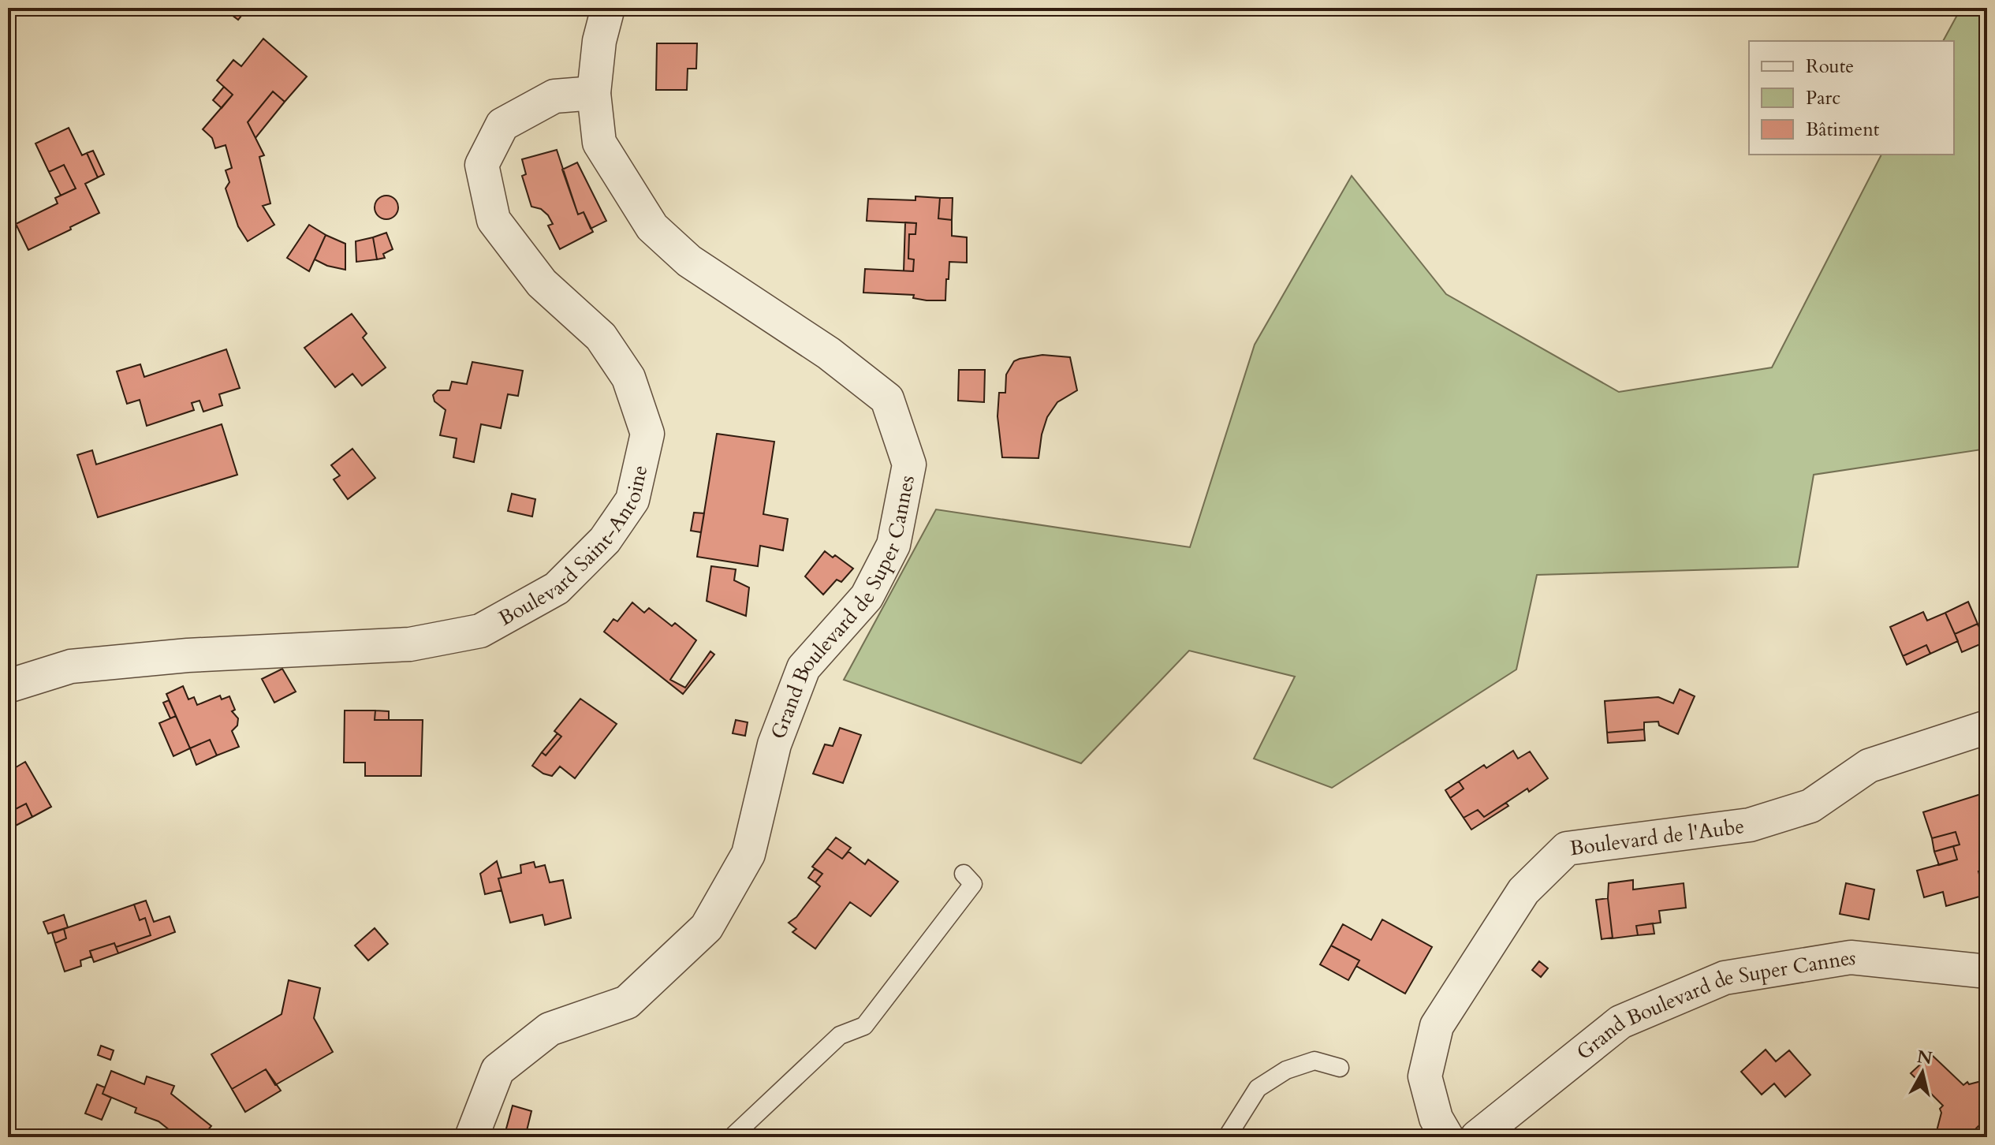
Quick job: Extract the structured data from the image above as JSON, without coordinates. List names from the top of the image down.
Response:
{
  "streets": {
    "street": ["Boulevard Saint-Antoine", "Grand Boulevard de Super Cannes", "Boulevard de l'Aube"]
  },
  "crossings": [
    ["Boulevard Saint-Antoine", "Grand Boulevard de Super Cannes"]
  ],
  "legend": ["Route", "Parc", "Bâtiment"],
  "north": "top"
}
